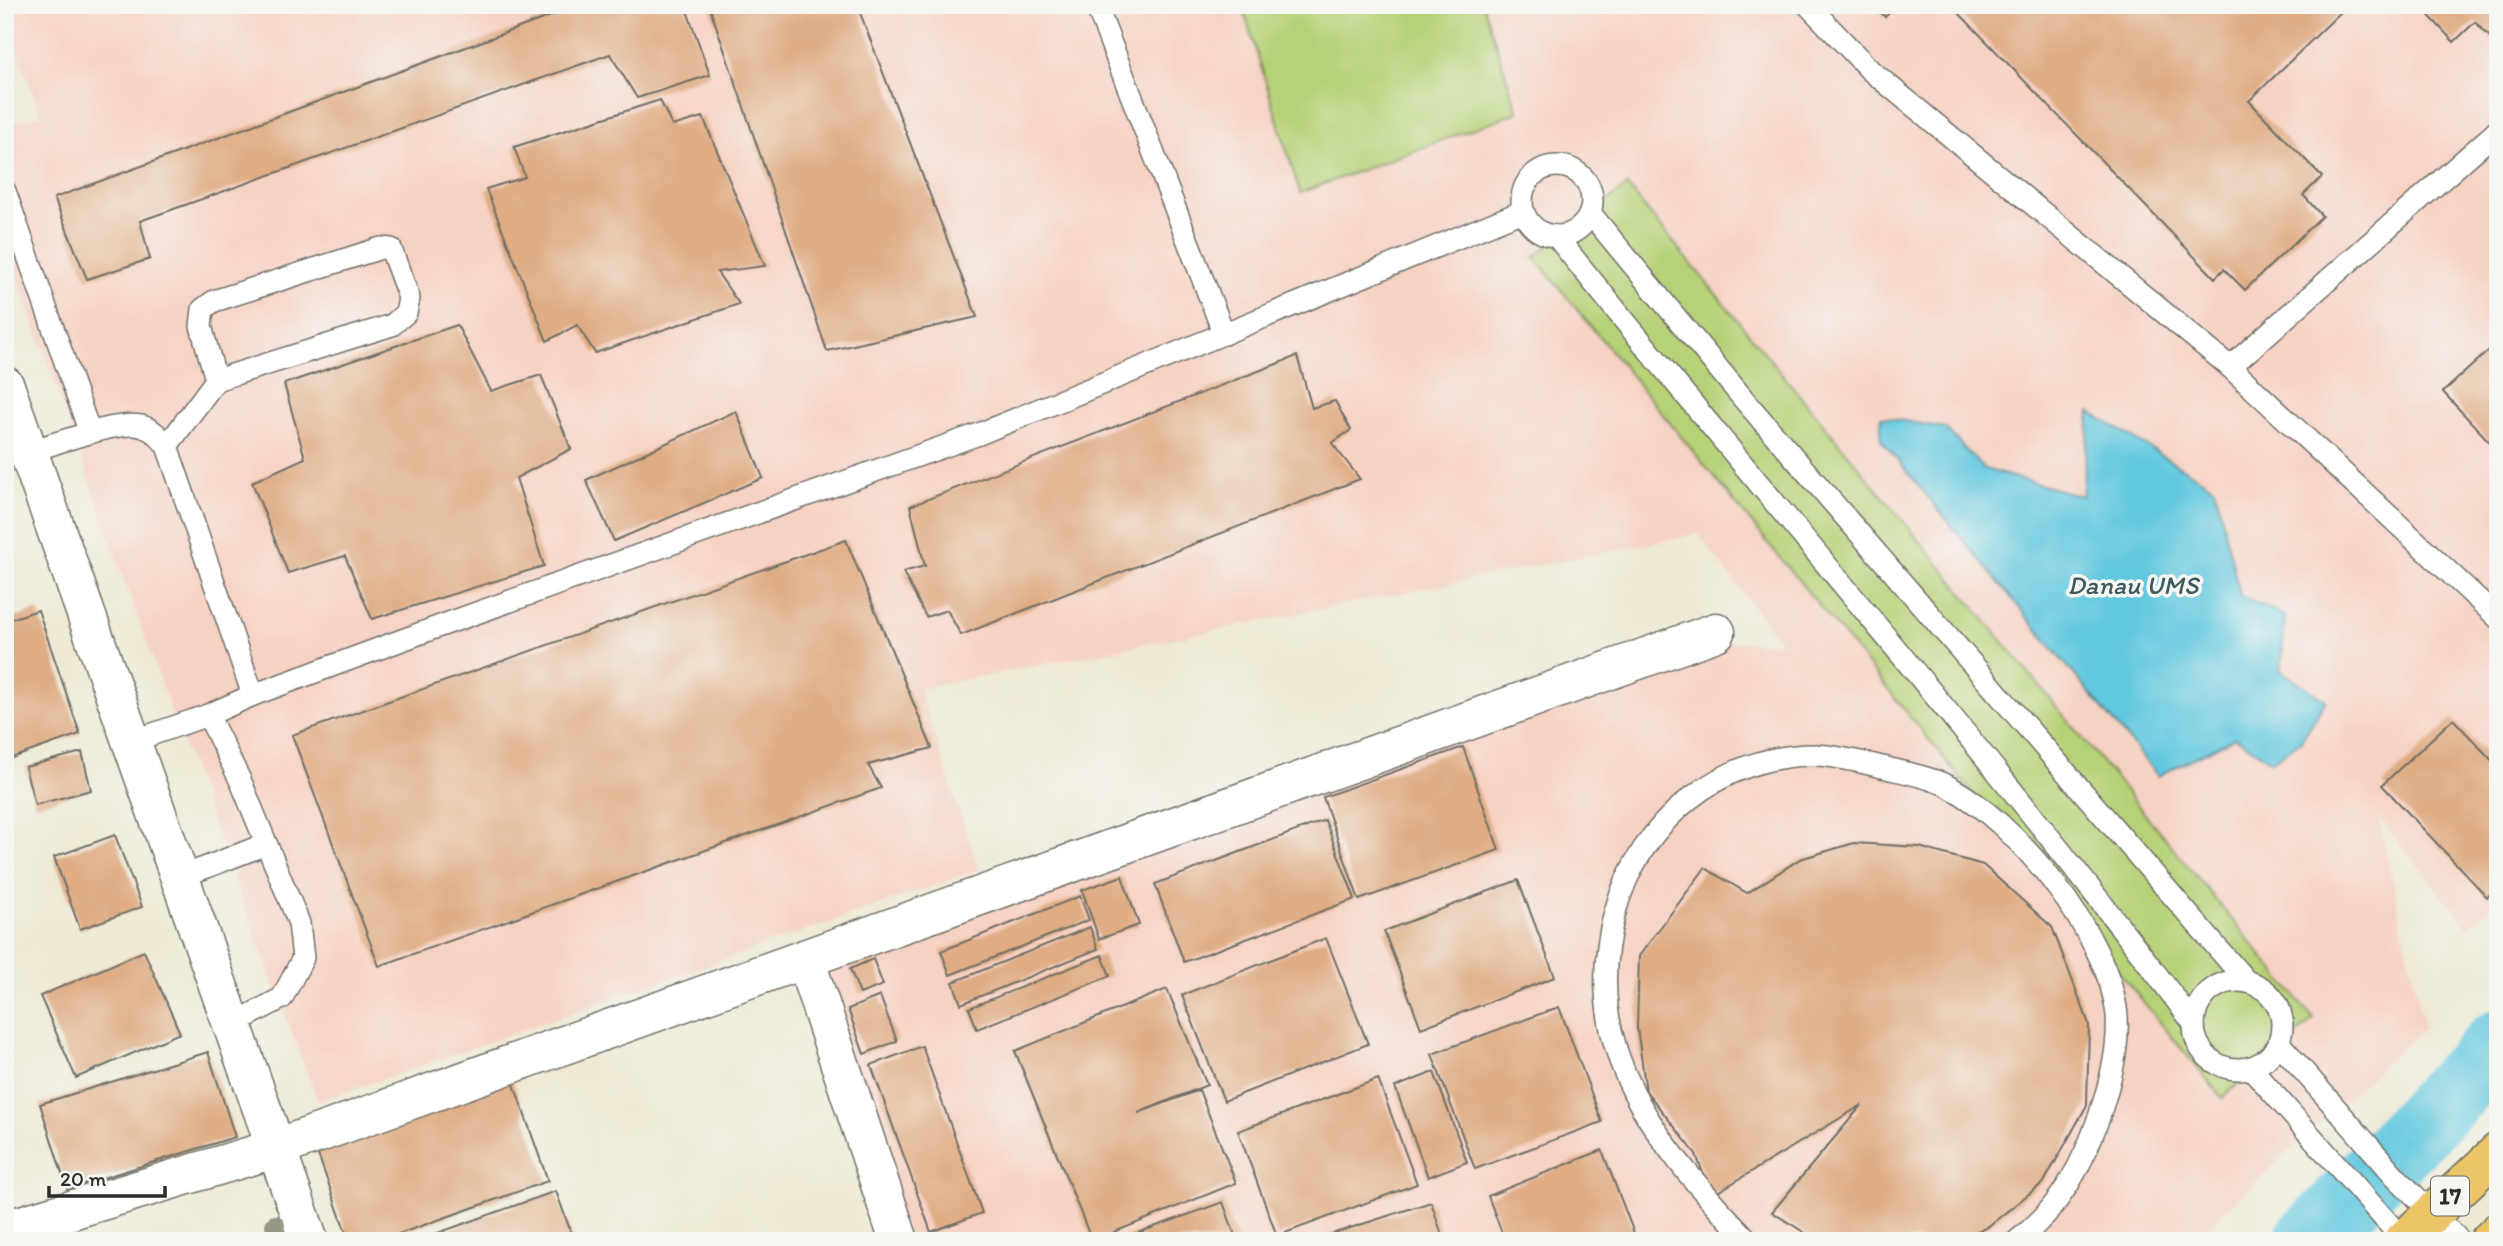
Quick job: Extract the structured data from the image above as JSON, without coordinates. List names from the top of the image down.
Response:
{
  "streets": {
    "highway": ["17"]
  },
  "water": ["Danau UMS"],
  "scale_bar": "20 m"
}
